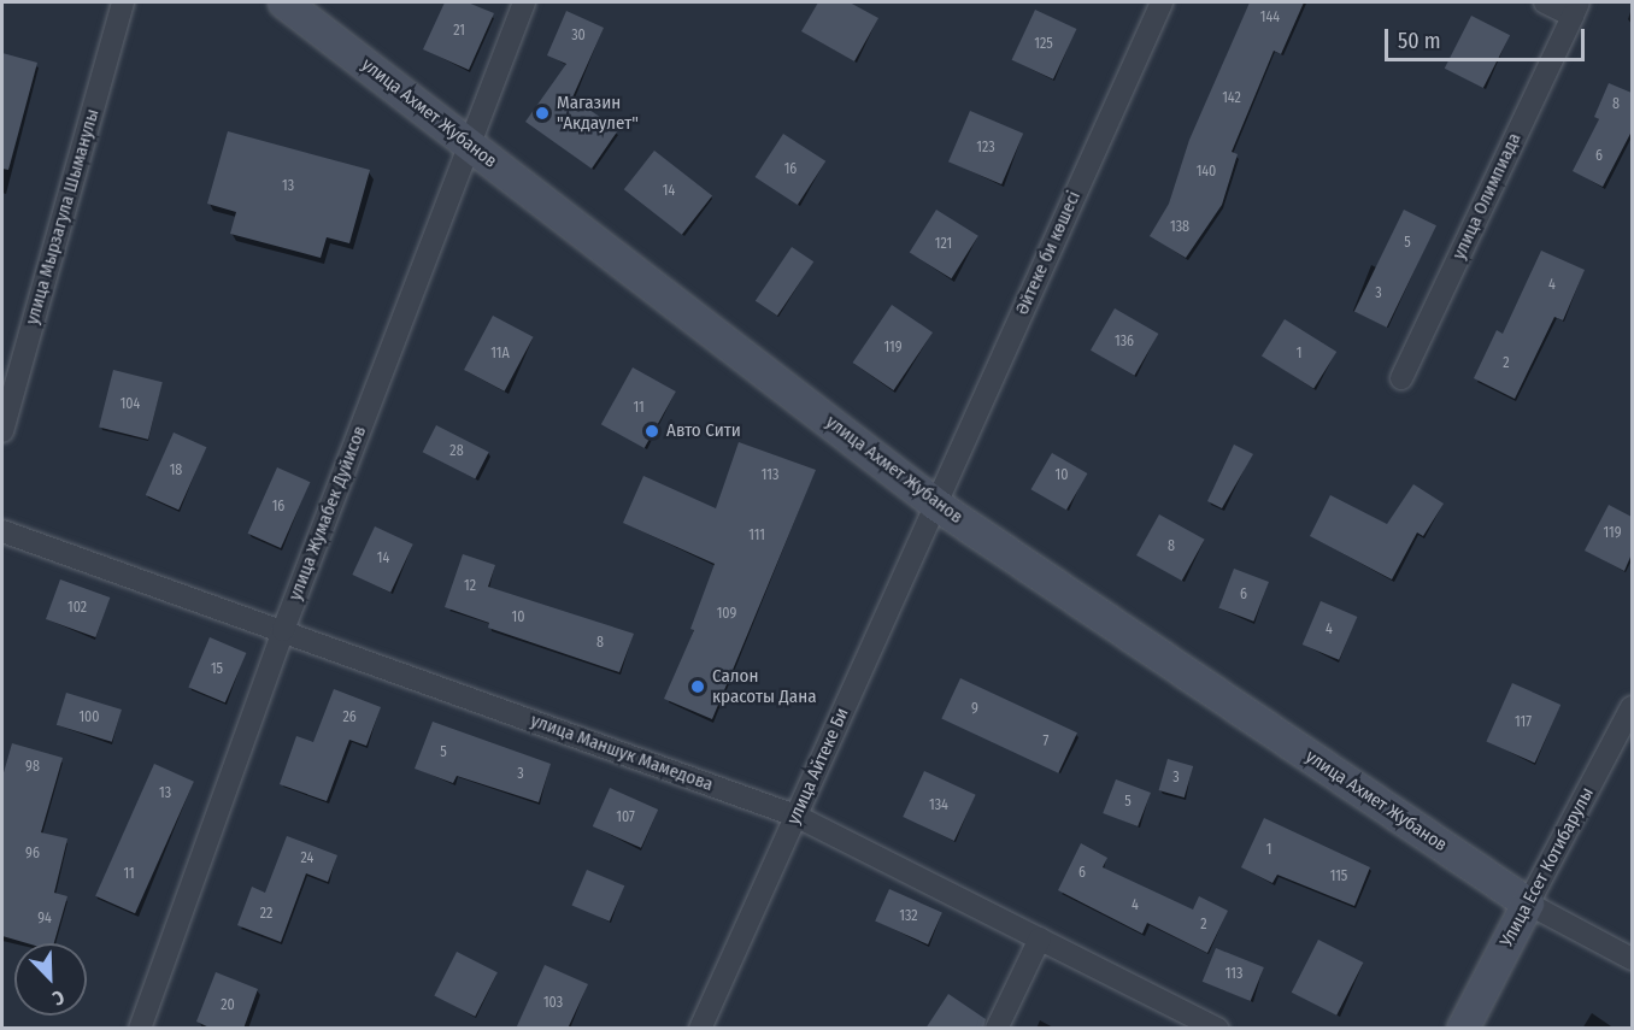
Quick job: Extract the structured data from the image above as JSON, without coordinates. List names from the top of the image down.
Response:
{
  "streets": {
    "main road": ["улица Ахмет Жубанов", "Улица Есет Котибарулы"],
    "street": [
      "улица Олимпиада",
      "улица Мырзагула Шыманулы",
      "Әйтеке би көшесі",
      "улица Жумабек Дуйисов",
      "улица Маншук Мамедова",
      "улица Айтеке Би"
    ]
  },
  "crossings": [
    ["улица Ахмет Жубанов", "Әйтеке би көшесі"],
    ["улица Ахмет Жубанов", "улица Жумабек Дуйисов"],
    ["улица Ахмет Жубанов", "улица Айтеке Би"],
    ["улица Ахмет Жубанов", "Улица Есет Котибарулы"],
    ["Әйтеке би көшесі", "улица Айтеке Би"],
    ["улица Жумабек Дуйисов", "улица Маншук Мамедова"],
    ["улица Маншук Мамедова", "улица Айтеке Би"]
  ],
  "places": ["Магазин \"Акдаулет\"", "Авто Сити", "Салон красоты Дана"],
  "house_numbers": [
    "144",
    "21",
    "30",
    "125",
    "142",
    "8",
    "123",
    "6",
    "16",
    "140",
    "13",
    "14",
    "138",
    "5",
    "121",
    "4",
    "3",
    "136",
    "119",
    "11А",
    "1",
    "2",
    "104",
    "11",
    "28",
    "18",
    "113",
    "10",
    "16",
    "119",
    "111",
    "8",
    "14",
    "12",
    "6",
    "102",
    "109",
    "10",
    "4",
    "8",
    "15",
    "9",
    "100",
    "26",
    "117",
    "7",
    "5",
    "98",
    "3",
    "3",
    "13",
    "5",
    "134",
    "107",
    "1",
    "96",
    "24",
    "6",
    "11",
    "115",
    "4",
    "22",
    "132",
    "94",
    "2",
    "113",
    "103",
    "20"
  ],
  "scale_bar": "50 m",
  "north": "bottom right"
}
